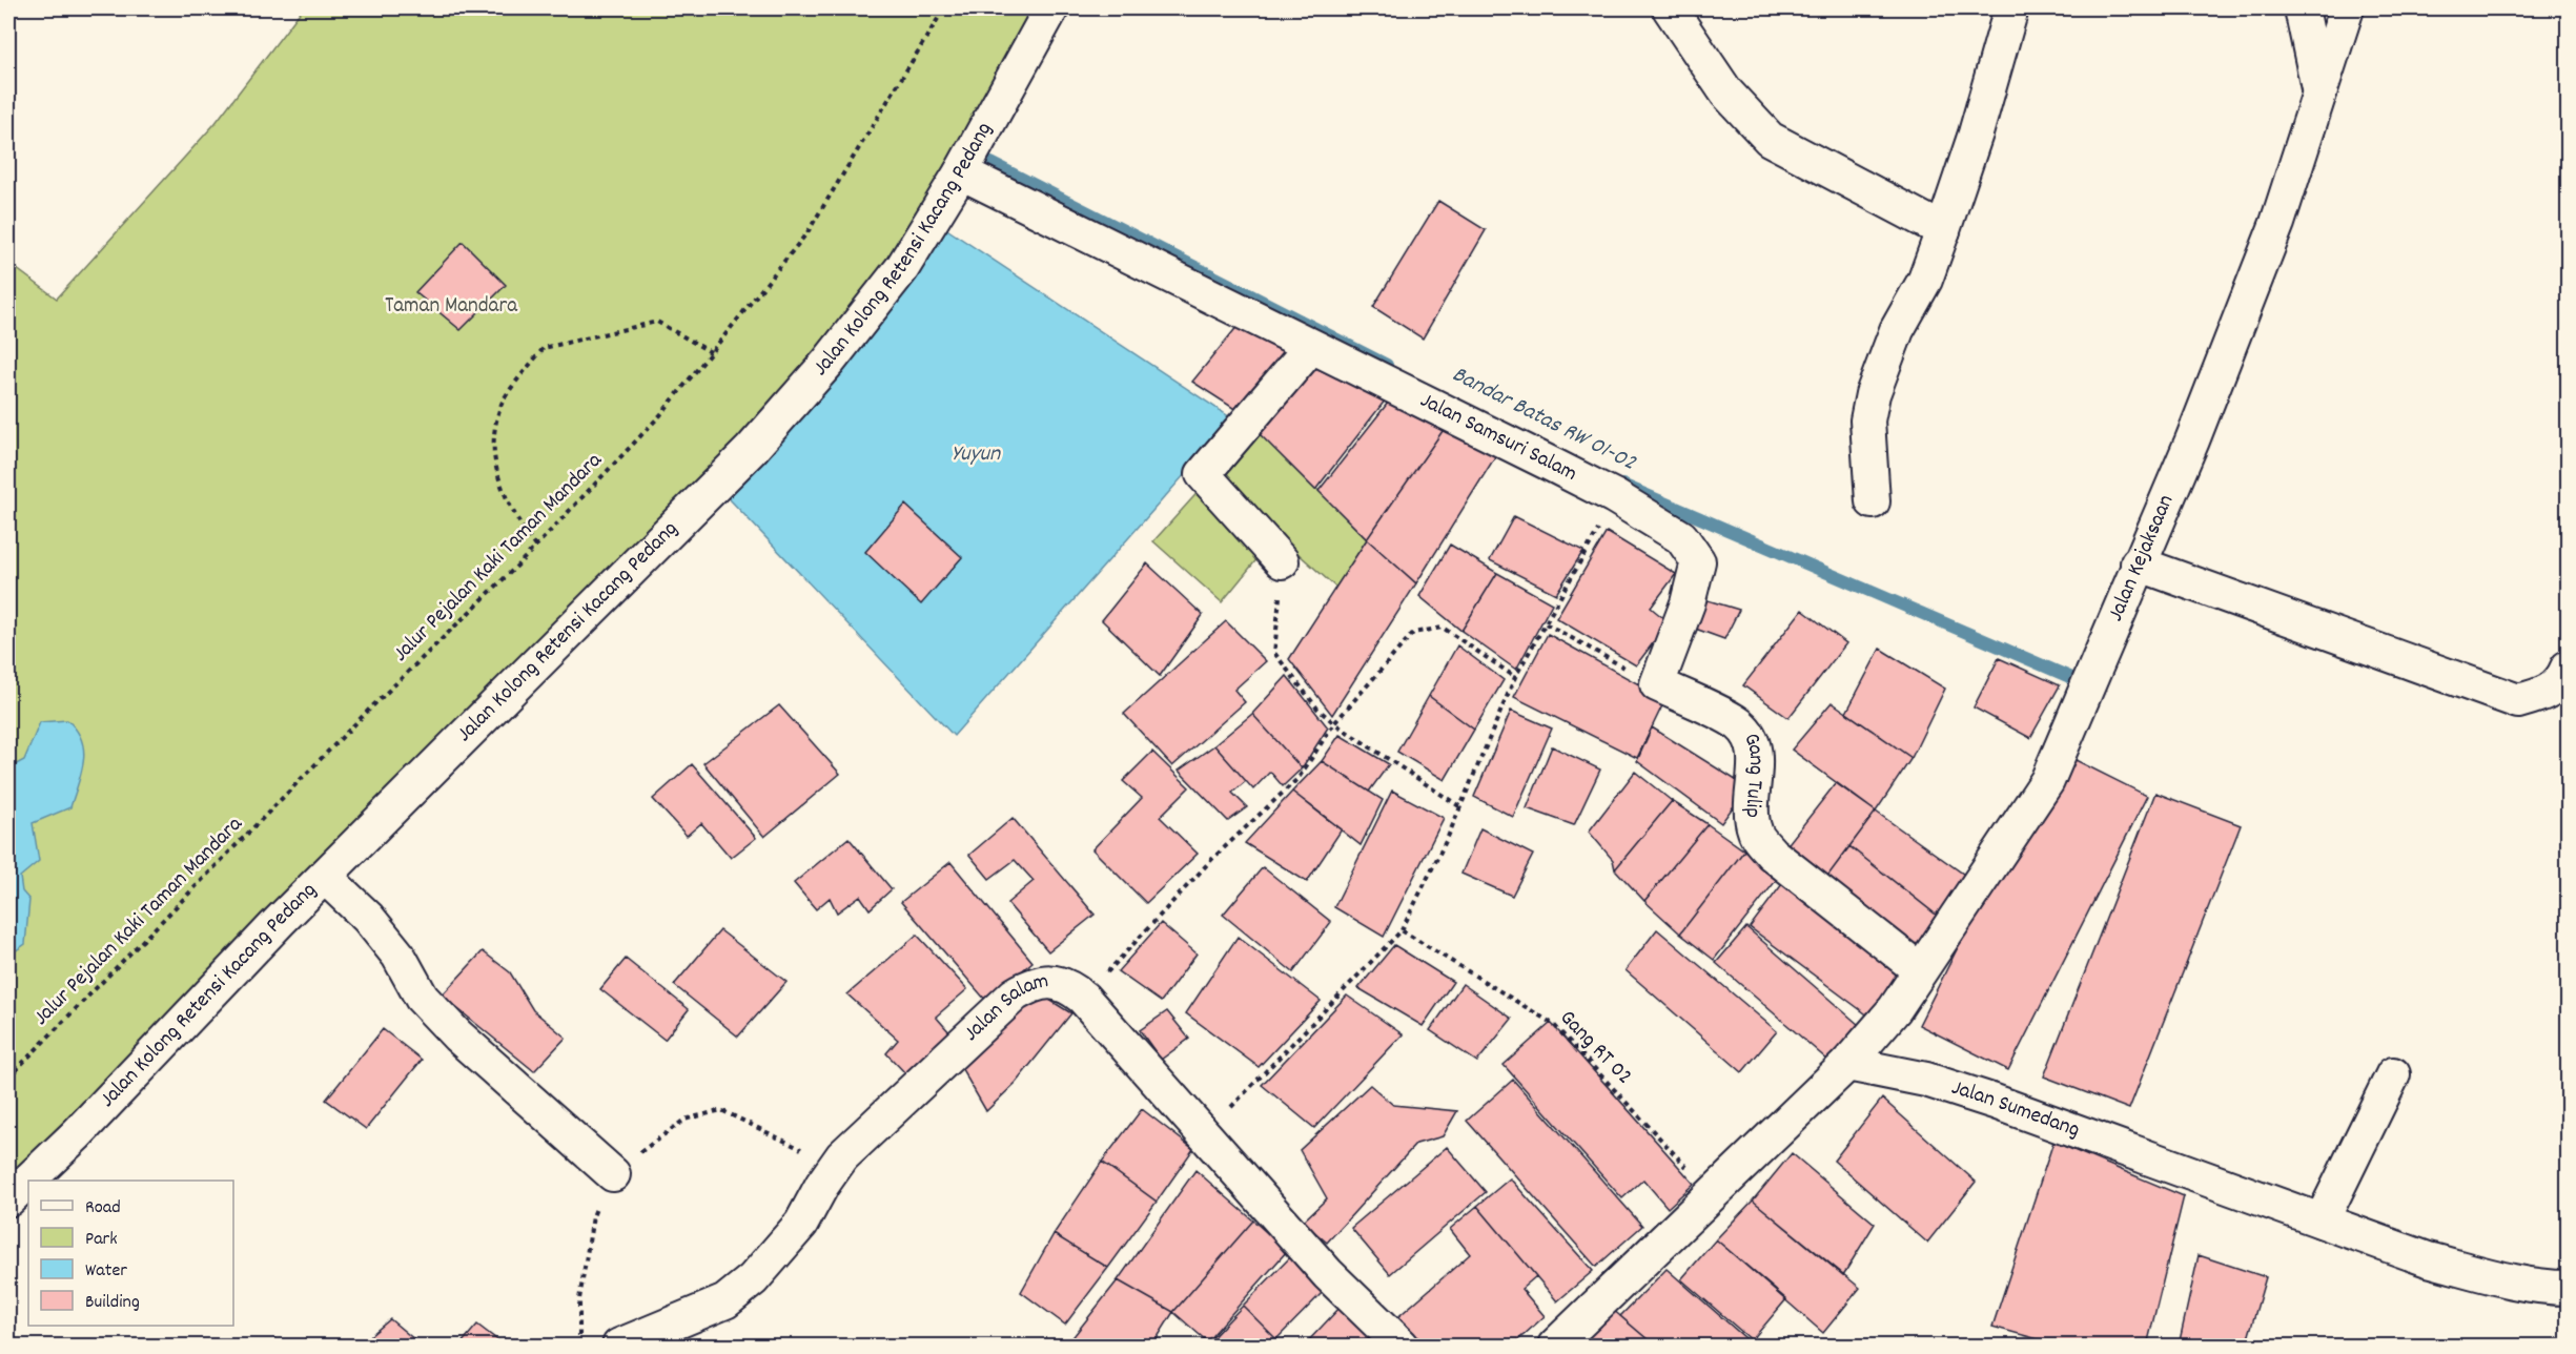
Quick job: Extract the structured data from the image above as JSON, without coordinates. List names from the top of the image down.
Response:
{
  "streets": {
    "street": [
      "Jalan Kolong Retensi Kacang Pedang",
      "Jalan Samsuri Salam",
      "Jalan Kejaksaan",
      "Gang Tulip",
      "Jalan Salam",
      "Jalan Sumedang"
    ],
    "path": ["Jalur Pejalan Kaki Taman Mandara", "Gang RT 02"]
  },
  "crossings": [
    ["Jalan Kolong Retensi Kacang Pedang", "Jalan Samsuri Salam"],
    ["Jalan Samsuri Salam", "Gang Tulip"],
    ["Jalan Kejaksaan", "Gang Tulip"],
    ["Jalan Kejaksaan", "Jalan Sumedang"]
  ],
  "water": ["Bandar Batas RW 01-02", "Yuyun"],
  "parks": ["Taman Mandara"],
  "legend": [
    "Road",
    "Park",
    "Water",
    "Building"
  ]
}
